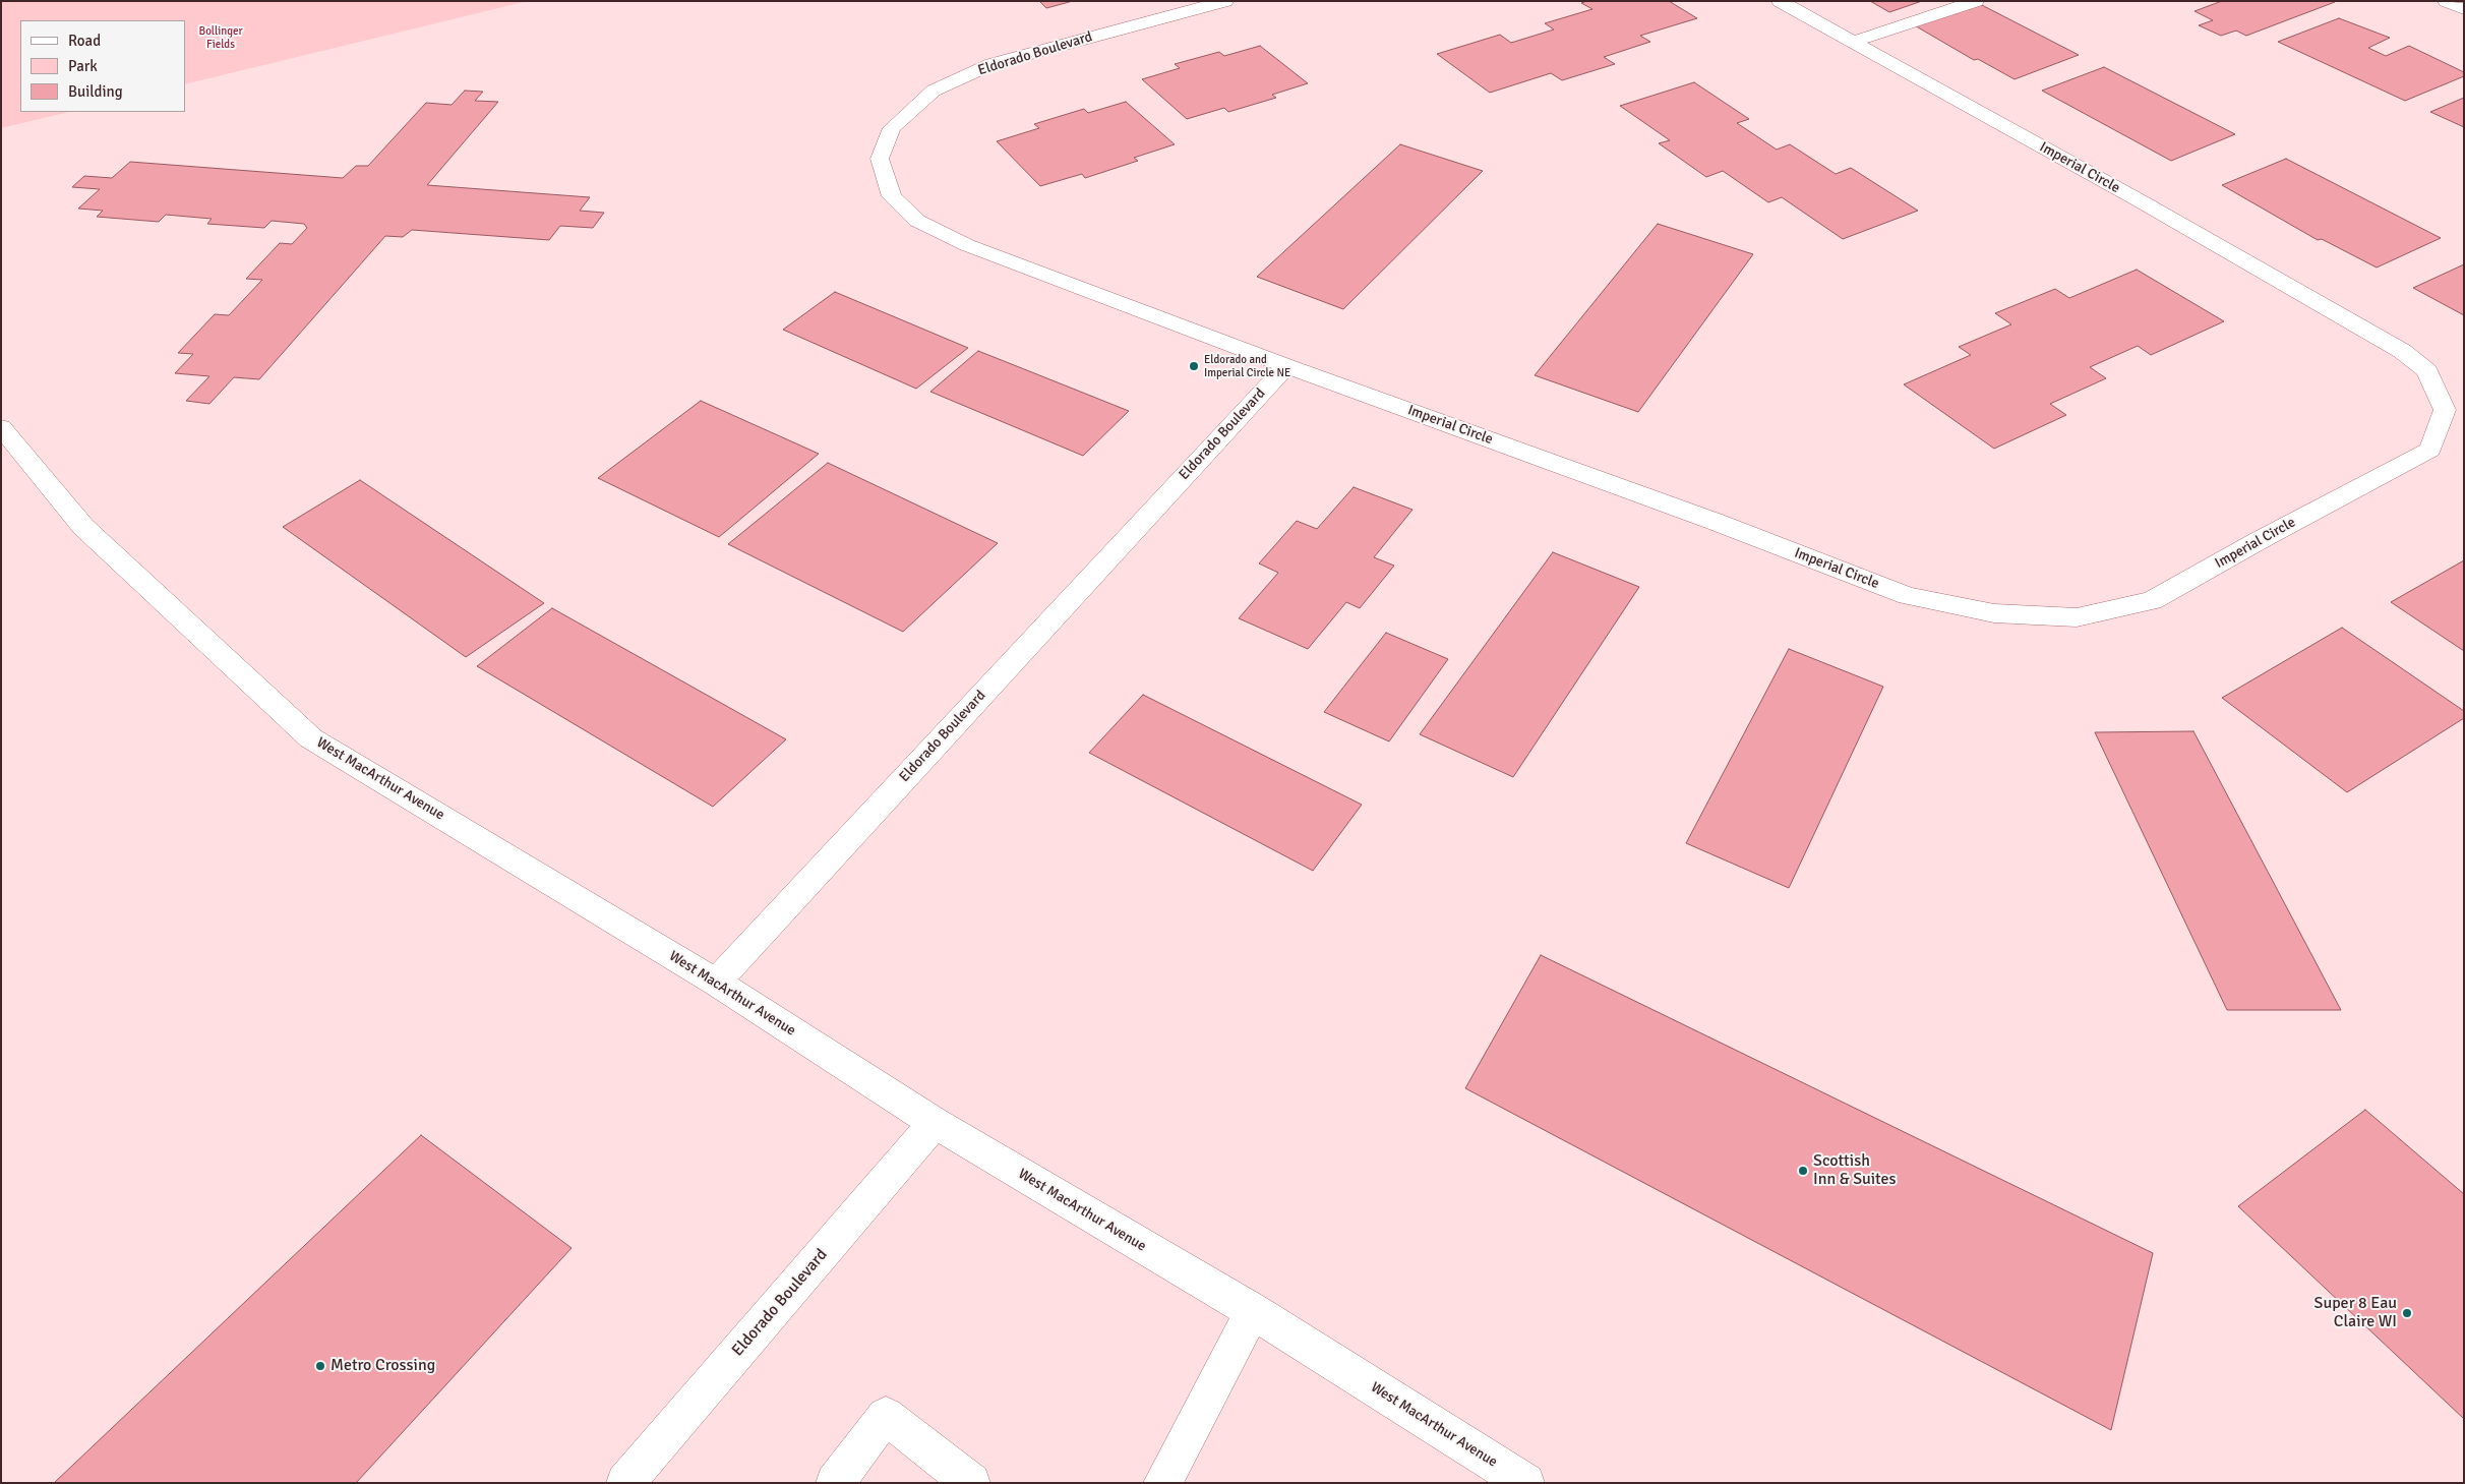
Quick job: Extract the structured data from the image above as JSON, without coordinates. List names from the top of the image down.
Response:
{
  "streets": {
    "street": ["Eldorado Boulevard", "Imperial Circle", "West MacArthur Avenue"]
  },
  "crossings": [
    ["Eldorado Boulevard", "Imperial Circle"],
    ["Eldorado Boulevard", "West MacArthur Avenue"]
  ],
  "parks": ["Bollinger Fields"],
  "places": [
    "Eldorado and Imperial Circle NE",
    "Scottish Inn & Suites",
    "Super 8 Eau Claire WI",
    "Metro Crossing"
  ],
  "legend": ["Road", "Park", "Building"]
}
